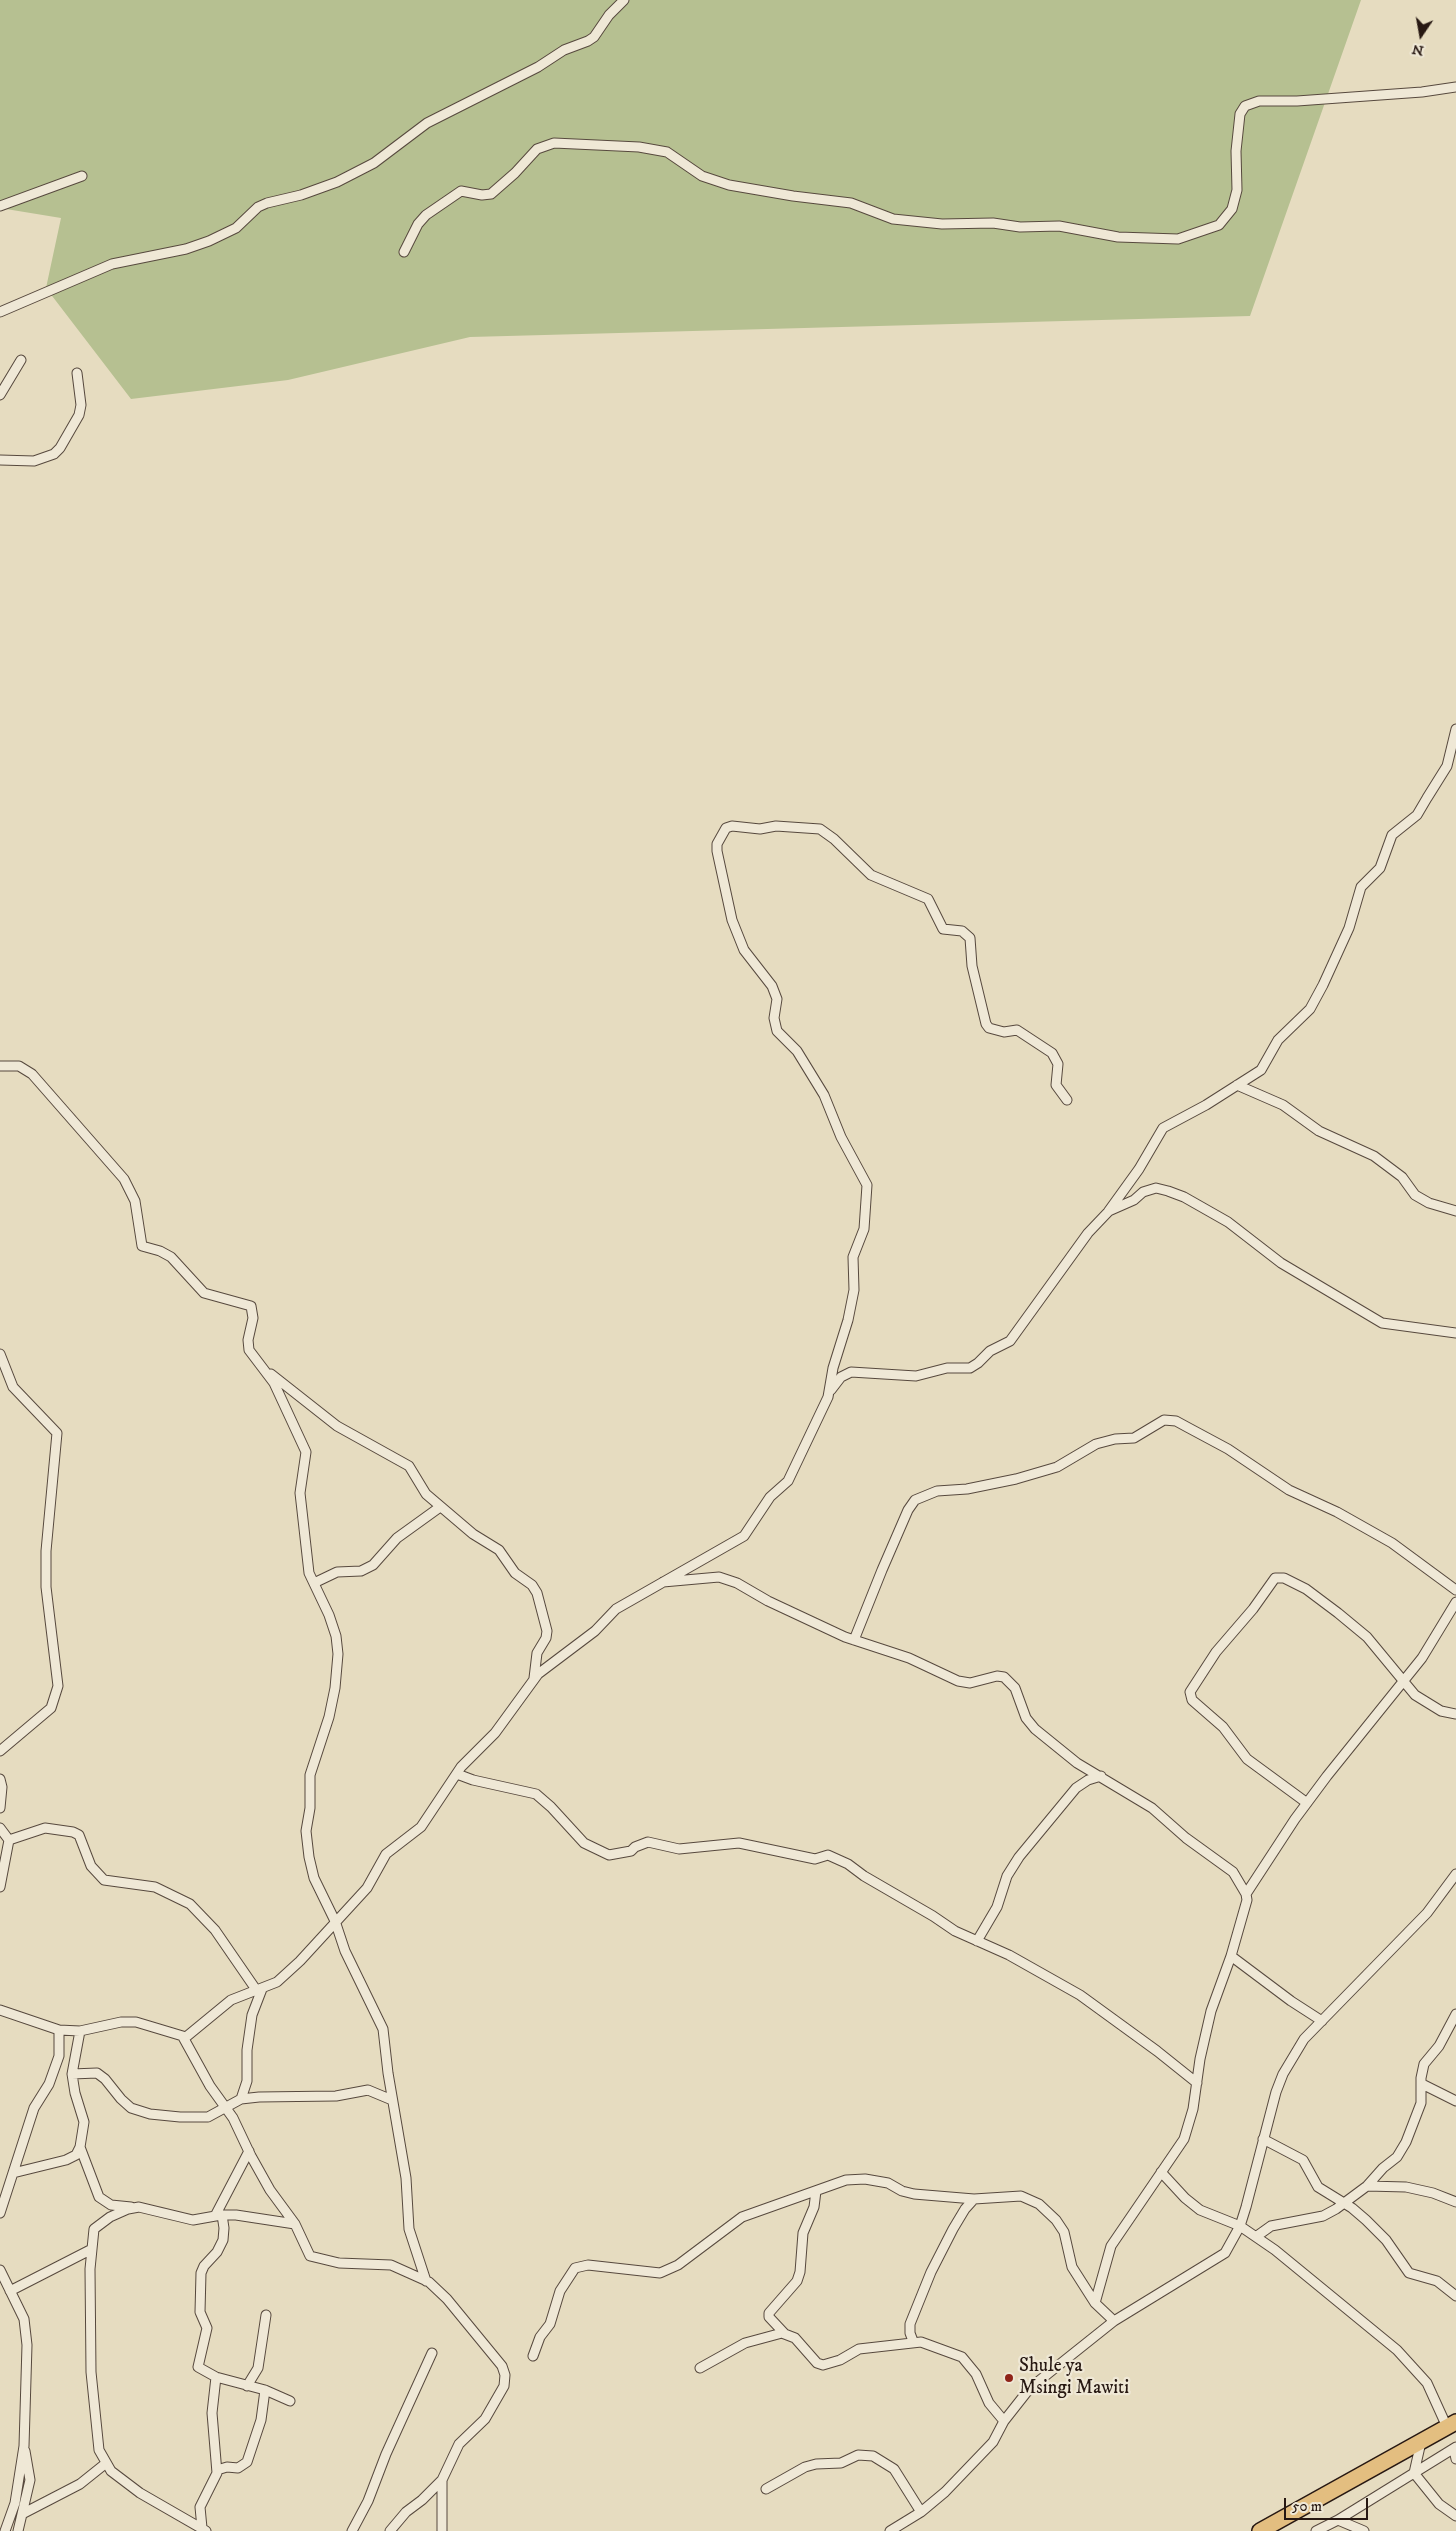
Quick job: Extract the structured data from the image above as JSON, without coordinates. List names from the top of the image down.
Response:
{
  "places": ["Shule ya Msingi Mawiti"],
  "scale_bar": "50 m",
  "north": "bottom"
}
